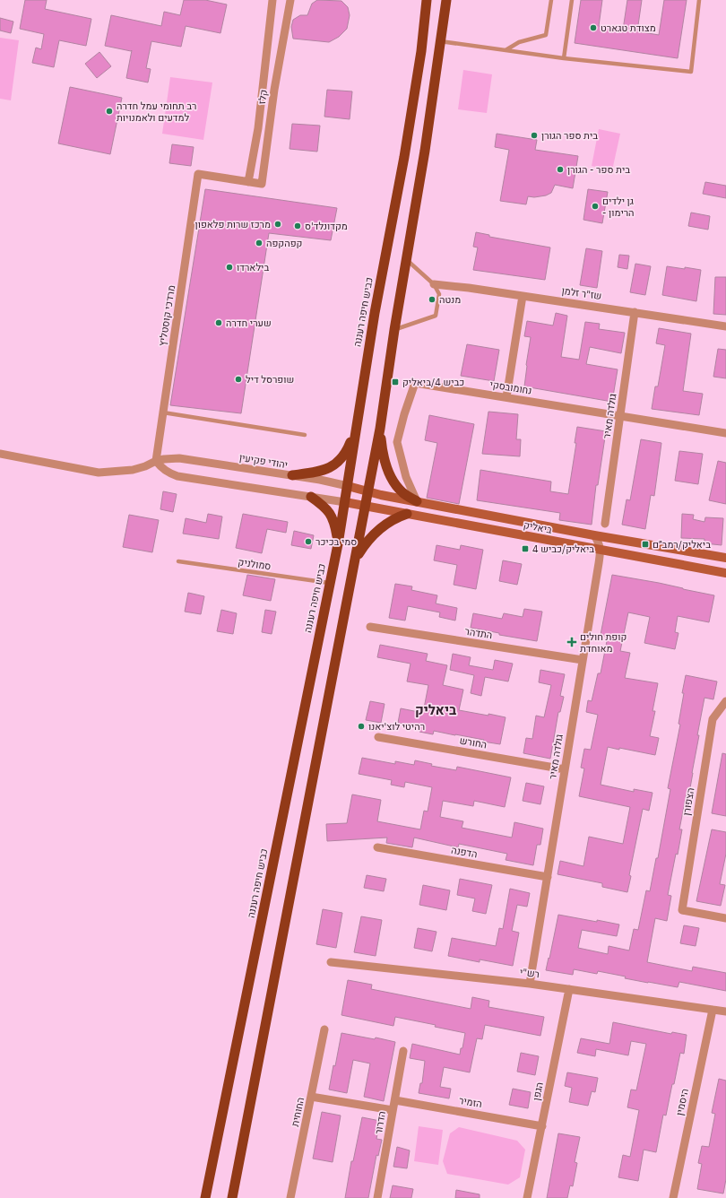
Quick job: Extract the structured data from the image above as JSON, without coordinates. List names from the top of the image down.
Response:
{
  "streets": {
    "highway": ["כביש חיפה רעננה"],
    "main road": ["יהודי פקיעין", "ביאליק"],
    "street": [
      "קלז",
      "שז\"ר זלמן",
      "מרדכי קוסטליץ",
      "נחומובסקי",
      "גולדה מאיר",
      "התדהר",
      "החורש",
      "הצפורן",
      "הדפנה",
      "רש\"י",
      "הגפן",
      "הזמיר",
      "היסמין",
      "החוחית",
      "הדרור"
    ],
    "lane": ["סמולניק"]
  },
  "crossings": [
    ["קלז", "מרדכי קוסטליץ"],
    ["שז\"ר זלמן", "גולדה מאיר"],
    ["כביש חיפה רעננה", "יהודי פקיעין"],
    ["כביש חיפה רעננה", "ביאליק"],
    ["כביש חיפה רעננה", "סמולניק"],
    ["מרדכי קוסטליץ", "יהודי פקיעין"],
    ["נחומובסקי", "גולדה מאיר"],
    ["נחומובסקי", "ביאליק"],
    ["גולדה מאיר", "ביאליק"],
    ["גולדה מאיר", "התדהר"],
    ["גולדה מאיר", "החורש"],
    ["גולדה מאיר", "הדפנה"],
    ["גולדה מאיר", "רש\"י"],
    ["יהודי פקיעין", "ביאליק"],
    ["רש\"י", "הגפן"],
    ["רש\"י", "היסמין"],
    ["הגפן", "הזמיר"],
    ["הזמיר", "הדרור"]
  ],
  "districts": ["ביאליק"],
  "places": {
    "other": [
      "מצודת טגארט",
      "רב תחומי עמל חדרה למדעים ולאמנויות",
      "בית ספר הגורן",
      "בית ספר - הגורן",
      "גן ילדים - הרימון",
      "מרכז שרות פלאפון",
      "מקדונלד'ס",
      "קפהקפה",
      "בילארדו",
      "מנטה",
      "שערי חדרה",
      "שופרסל דיל",
      "סמי בכיכר",
      "רהיטי לוצ'יאנו"
    ],
    "transit": ["כביש 4/ביאליק", "ביאליק/רמב״ם", "ביאליק/כביש 4"],
    "health": ["קופת חולים מאוחדת"]
  }
}
